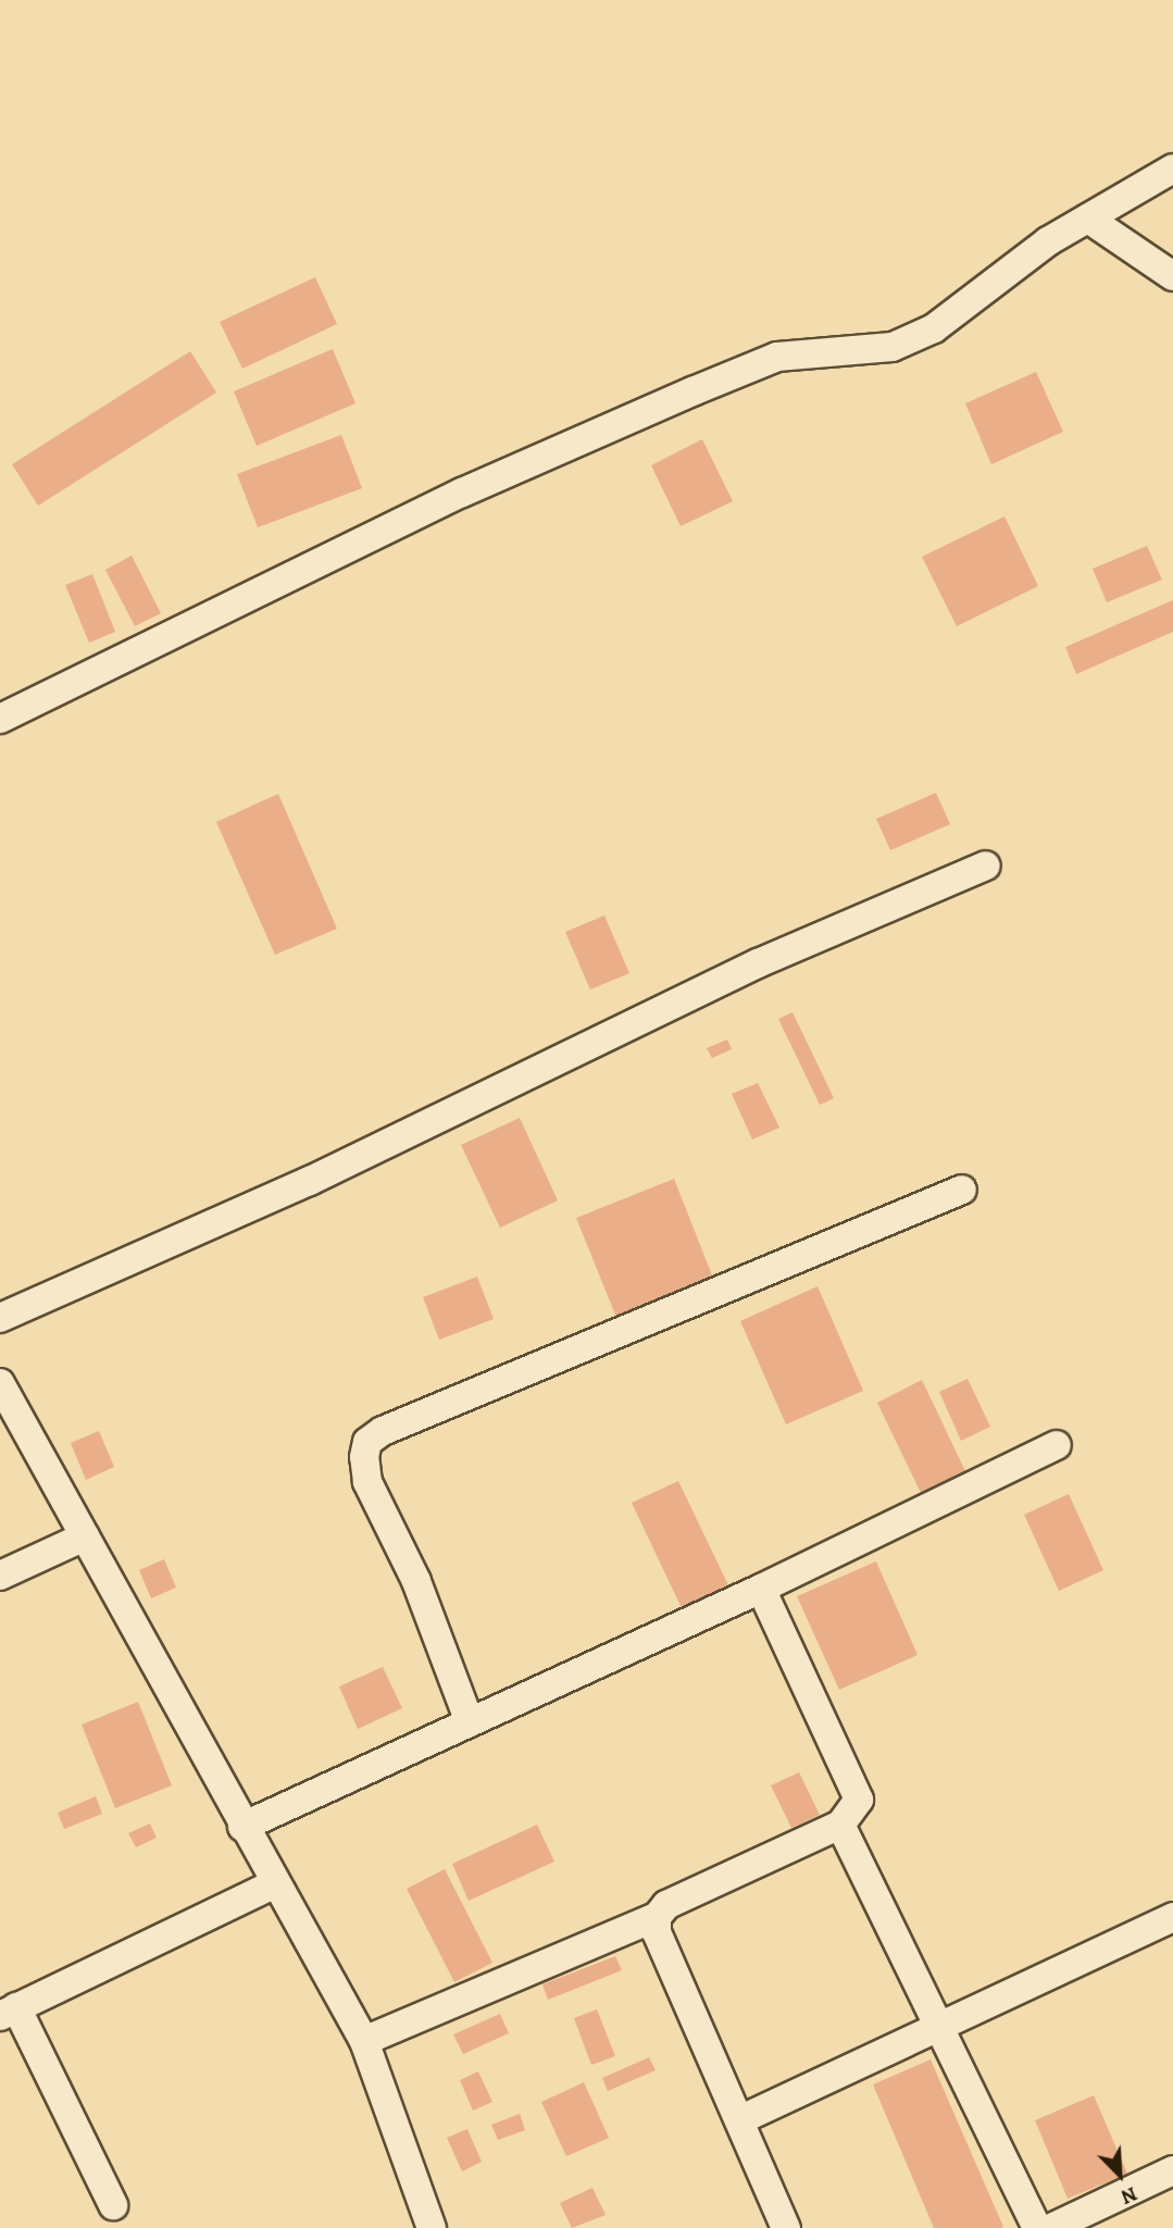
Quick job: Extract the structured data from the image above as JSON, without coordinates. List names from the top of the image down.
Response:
{
  "north": "bottom right"
}
